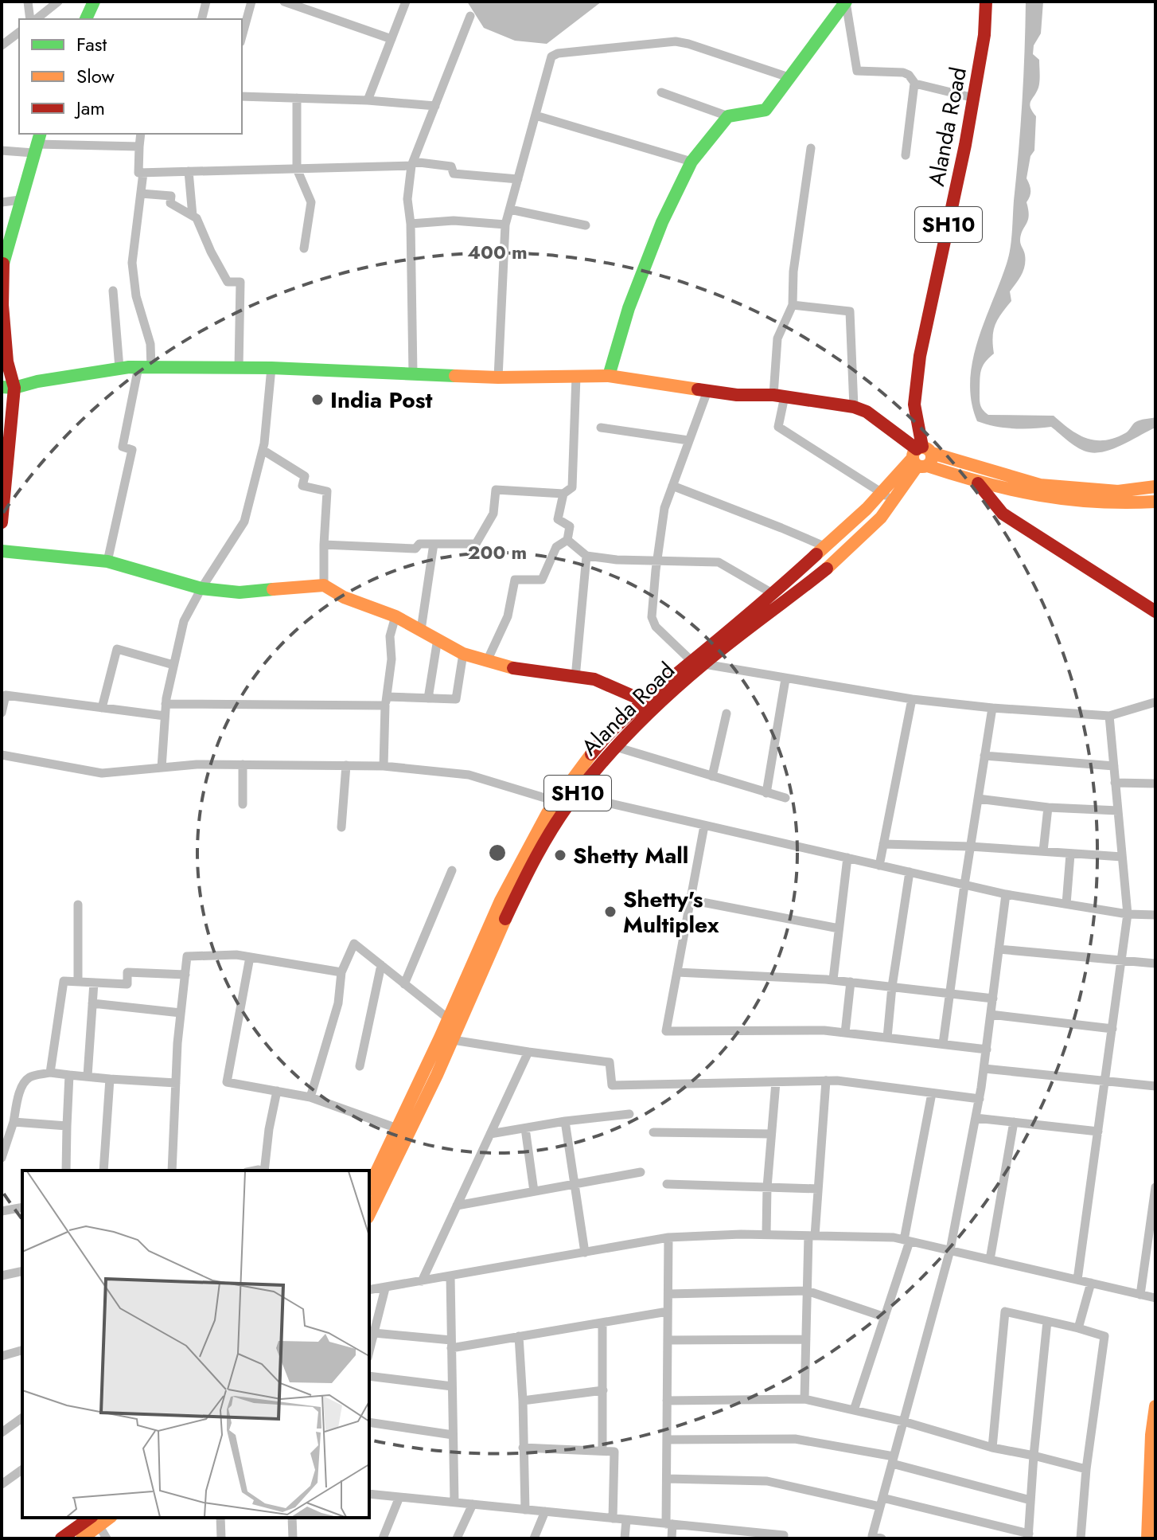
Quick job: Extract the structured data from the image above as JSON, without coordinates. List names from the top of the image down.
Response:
{
  "streets": {
    "street": ["Alanda Road", "SH10"]
  },
  "places": ["India Post", "Shetty Mall", "Shetty's Multiplex"],
  "legend": ["Fast", "Slow", "Jam"],
  "rings": ["400 m", "200 m"]
}
